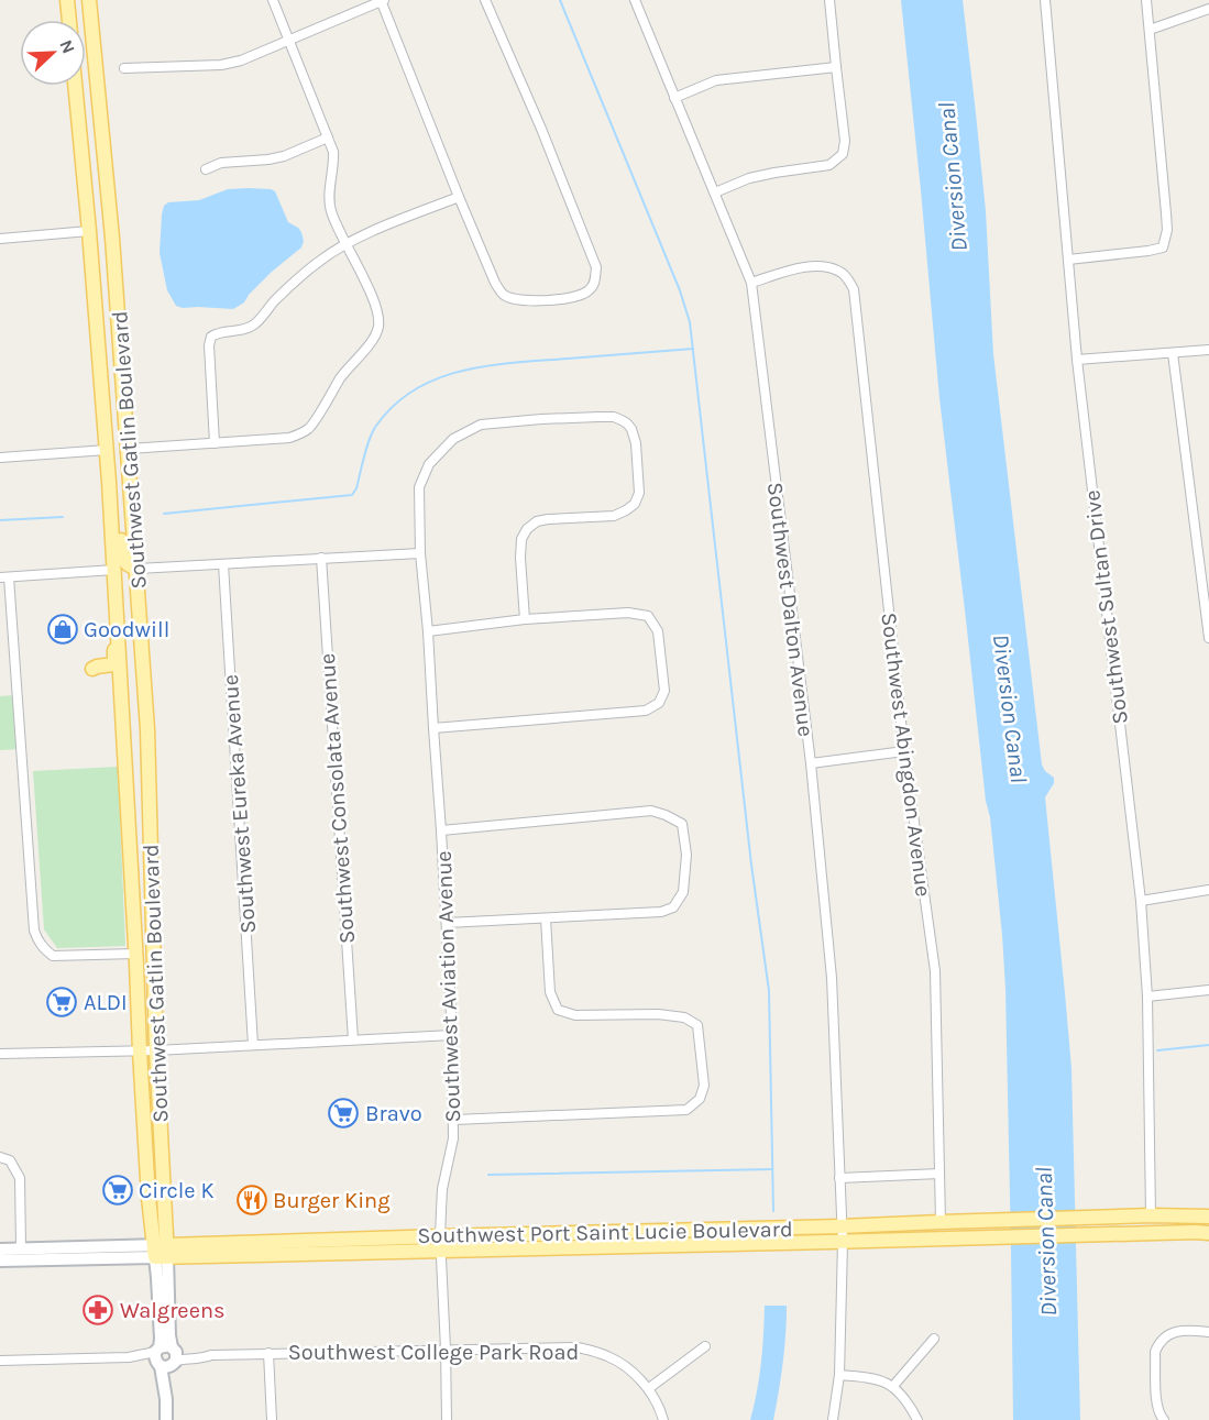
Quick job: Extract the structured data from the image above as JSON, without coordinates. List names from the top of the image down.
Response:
{
  "streets": {
    "main road": ["Southwest Gatlin Boulevard", "Southwest Port Saint Lucie Boulevard"],
    "street": [
      "Southwest Sultan Drive",
      "Southwest Dalton Avenue",
      "Southwest Abingdon Avenue",
      "Southwest Consolata Avenue",
      "Southwest Eureka Avenue",
      "Southwest Aviation Avenue",
      "Southwest College Park Road"
    ]
  },
  "crossings": [
    ["Southwest Gatlin Boulevard", "Southwest Port Saint Lucie Boulevard"],
    ["Southwest Sultan Drive", "Southwest Port Saint Lucie Boulevard"],
    ["Southwest Dalton Avenue", "Southwest Abingdon Avenue"],
    ["Southwest Dalton Avenue", "Southwest Port Saint Lucie Boulevard"],
    ["Southwest Abingdon Avenue", "Southwest Port Saint Lucie Boulevard"],
    ["Southwest Aviation Avenue", "Southwest Port Saint Lucie Boulevard"],
    ["Southwest Aviation Avenue", "Southwest College Park Road"]
  ],
  "water": ["Diversion Canal"],
  "places": {
    "shop": ["Goodwill"],
    "supermarket": ["ALDI", "Bravo", "Circle K"],
    "restaurant": ["Burger King"],
    "pharmacy": ["Walgreens"]
  },
  "north": "top right"
}
